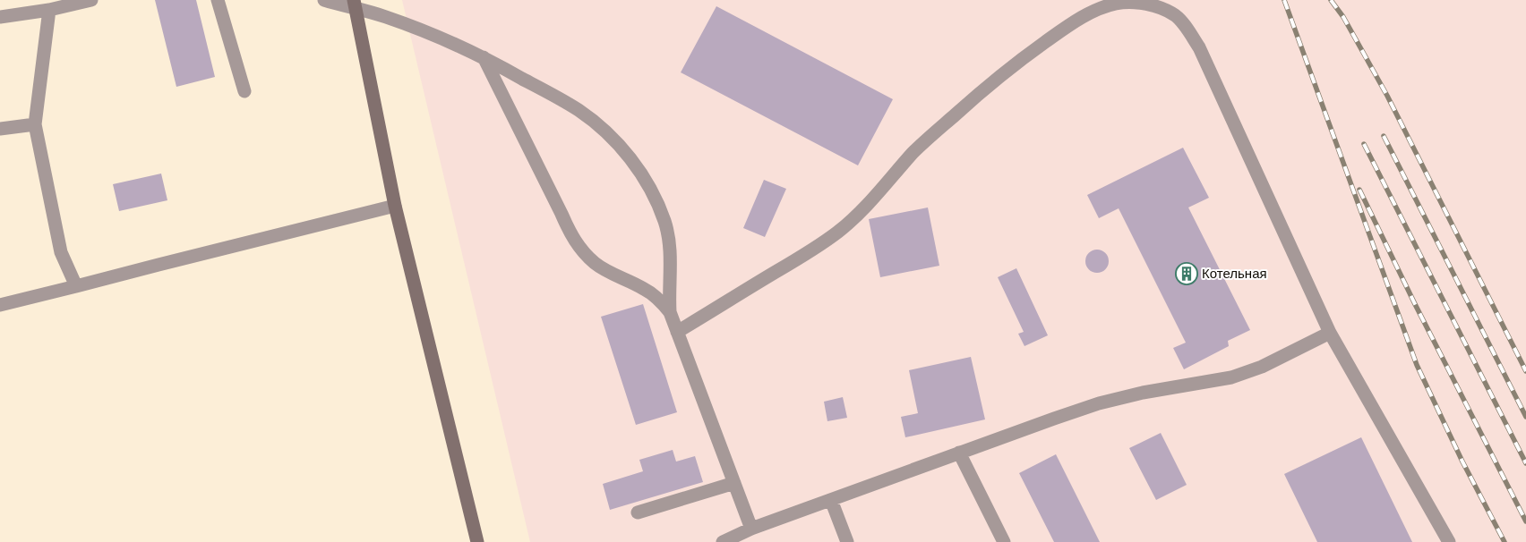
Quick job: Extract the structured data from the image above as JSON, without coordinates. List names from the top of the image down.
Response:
{
  "places": {
    "building": ["Котельная"]
  }
}
